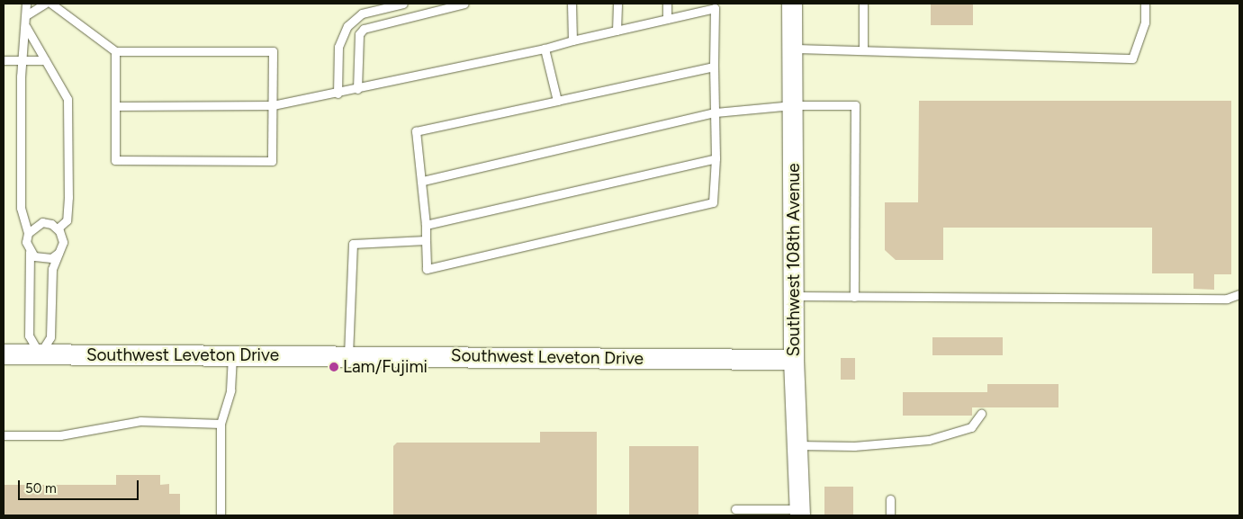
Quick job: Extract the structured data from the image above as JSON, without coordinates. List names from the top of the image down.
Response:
{
  "streets": {
    "street": ["Southwest 108th Avenue", "Southwest Leveton Drive"]
  },
  "crossings": [
    ["Southwest 108th Avenue", "Southwest Leveton Drive"]
  ],
  "places": ["Lam/Fujimi"],
  "scale_bar": "50 m"
}
